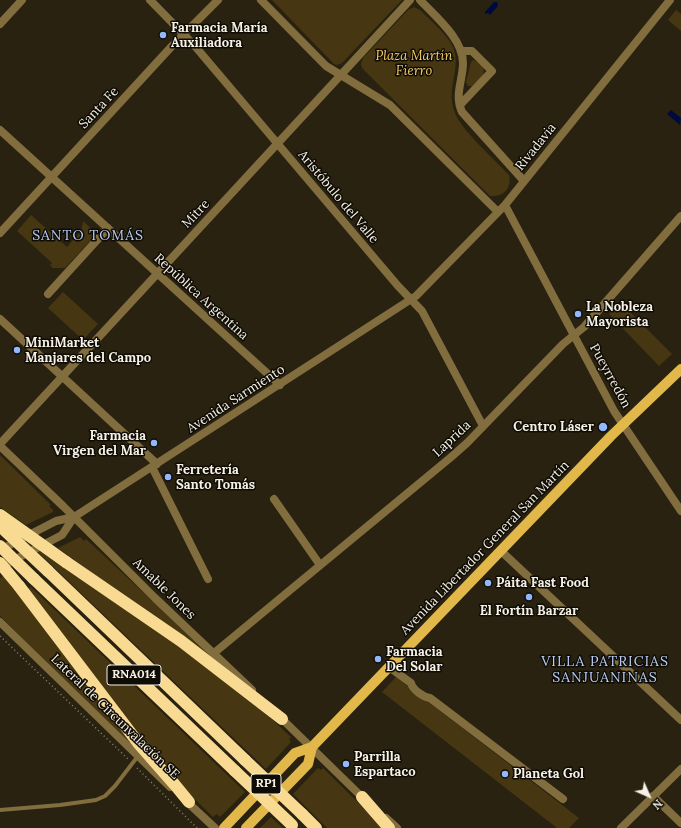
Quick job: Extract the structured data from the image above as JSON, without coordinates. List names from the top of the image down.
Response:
{
  "streets": {
    "highway": ["RNA014"],
    "main road": ["Avenida Libertador General San Martín", "RP1"],
    "street": [
      "Santa Fe",
      "Rivadavia",
      "Aristóbulo del Valle",
      "Mitre",
      "República Argentina",
      "Pueyrredón",
      "Avenida Sarmiento",
      "Laprida",
      "Amable Jones",
      "Lateral de Circunvalación SE"
    ]
  },
  "crossings": [
    ["Santa Fe", "Aristóbulo del Valle"],
    ["Santa Fe", "República Argentina"],
    ["Rivadavia", "Aristóbulo del Valle"],
    ["Rivadavia", "Pueyrredón"],
    ["Rivadavia", "Avenida Sarmiento"],
    ["Aristóbulo del Valle", "Mitre"],
    ["Aristóbulo del Valle", "Avenida Sarmiento"],
    ["Aristóbulo del Valle", "Laprida"],
    ["Mitre", "República Argentina"],
    ["Mitre", "Amable Jones"],
    ["República Argentina", "Avenida Sarmiento"],
    ["Pueyrredón", "Laprida"],
    ["Pueyrredón", "Avenida Libertador General San Martín"],
    ["Avenida Sarmiento", "Amable Jones"],
    ["Laprida", "Amable Jones"],
    ["Avenida Libertador General San Martín", "Amable Jones"]
  ],
  "districts": ["SANTO TOMÁS", "VILLA PATRICIAS SANJUANINAS"],
  "parks": ["Plaza Martín Fierro"],
  "places": [
    "Farmacia María Auxiliadora",
    "La Nobleza Mayorista",
    "MiniMarket Manjares del Campo",
    "Centro Láser",
    "Farmacia Virgen del Mar",
    "Ferretería Santo Tomás",
    "Páita Fast Food",
    "El Fortín Barzar",
    "Farmacia Del Solar",
    "Parrilla Espartaco",
    "Planeta Gol"
  ],
  "north": "bottom right"
}
